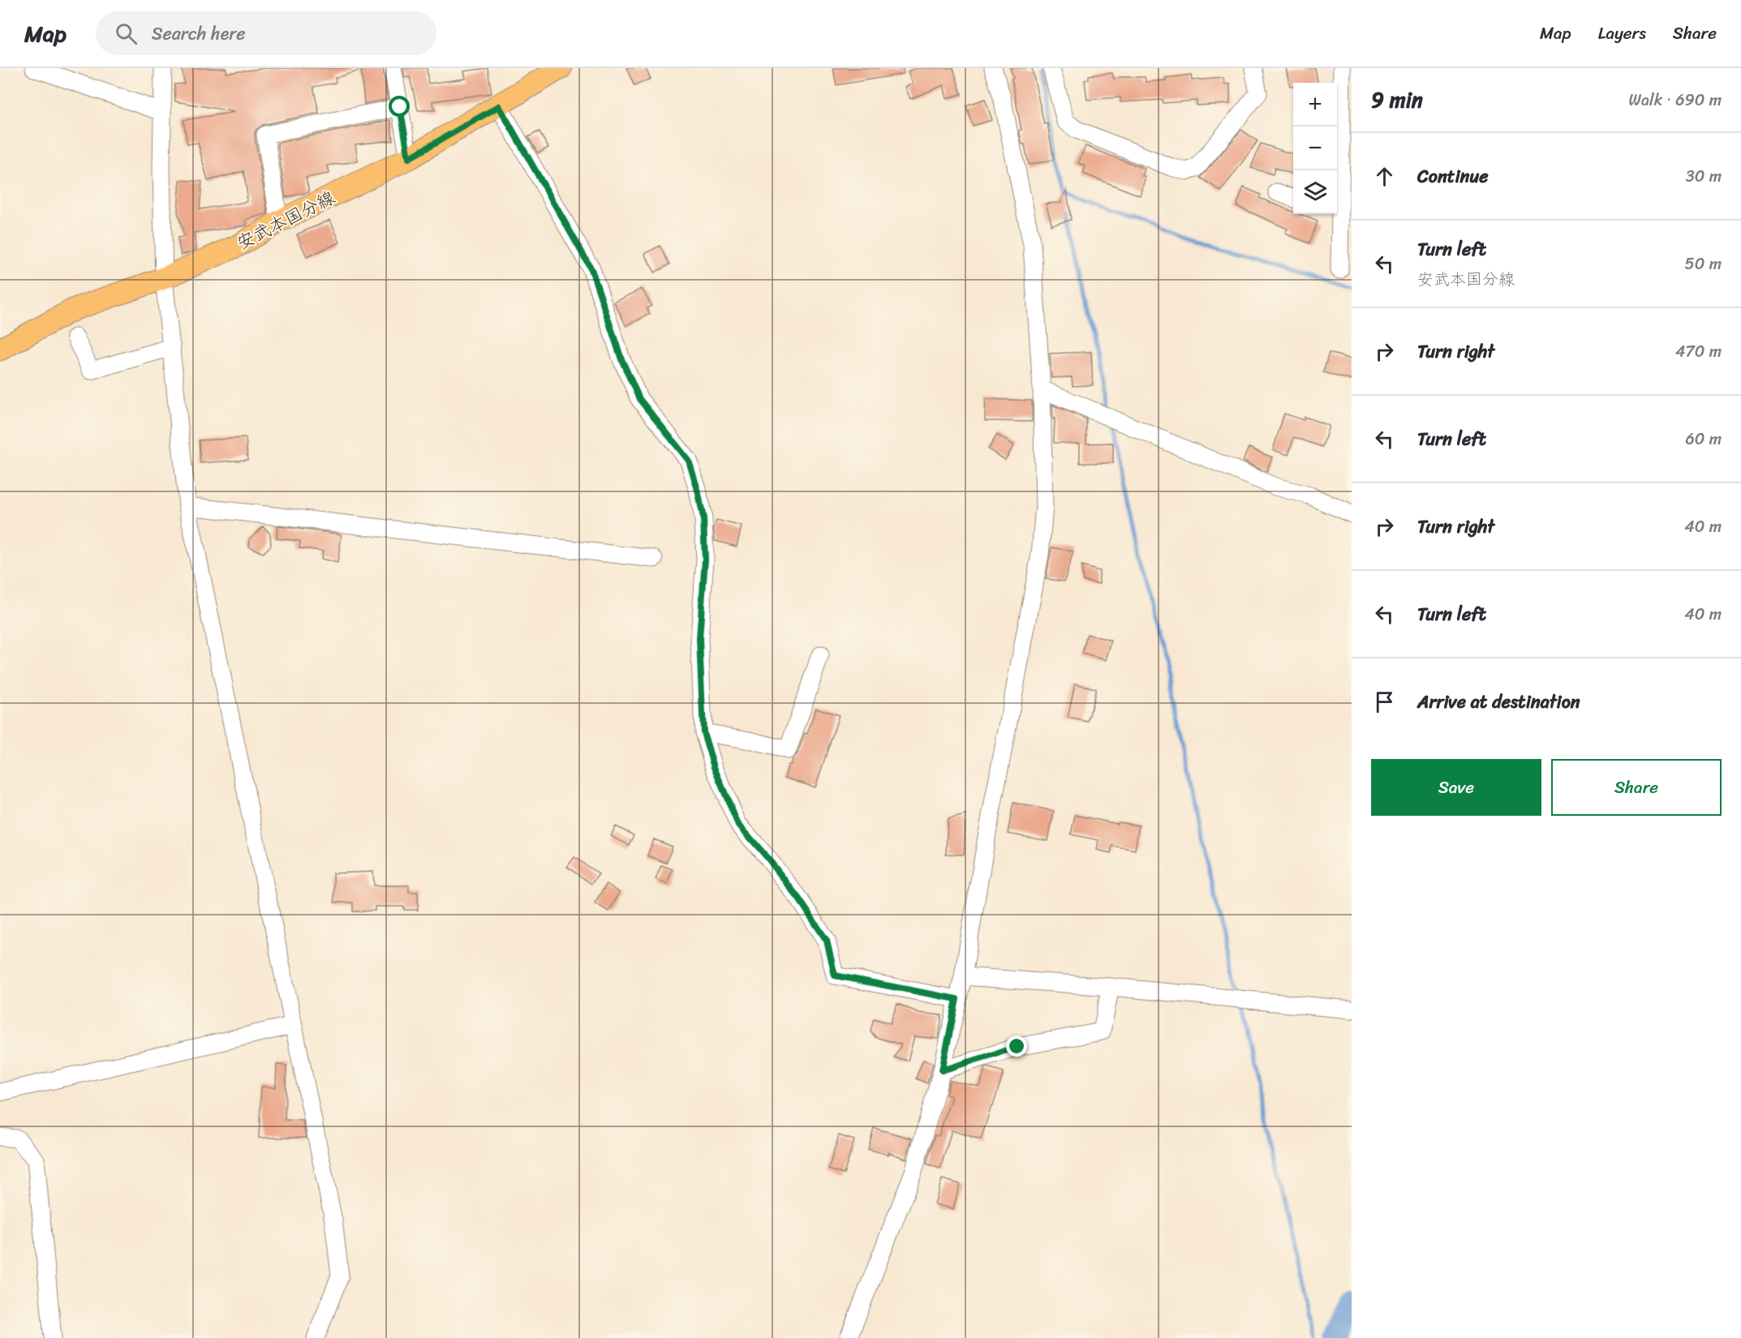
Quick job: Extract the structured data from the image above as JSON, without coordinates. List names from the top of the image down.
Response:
{
  "streets": {
    "main road": ["安武本国分線"]
  },
  "page": {
    "header": "Map",
    "search": "Search here",
    "nav": ["Map", "Layers", "Share"],
    "heading": ["9 min", "Walk · 690 m"],
    "map_buttons": ["+", "−"],
    "list": [
      ["Continue", "30 m"],
      ["Turn left", "安武本国分線", "50 m"],
      ["Turn right", "470 m"],
      ["Turn left", "60 m"],
      ["Turn right", "40 m"],
      ["Turn left", "40 m"],
      "Arrive at destination"
    ],
    "buttons": ["Save", "Share"]
  }
}
